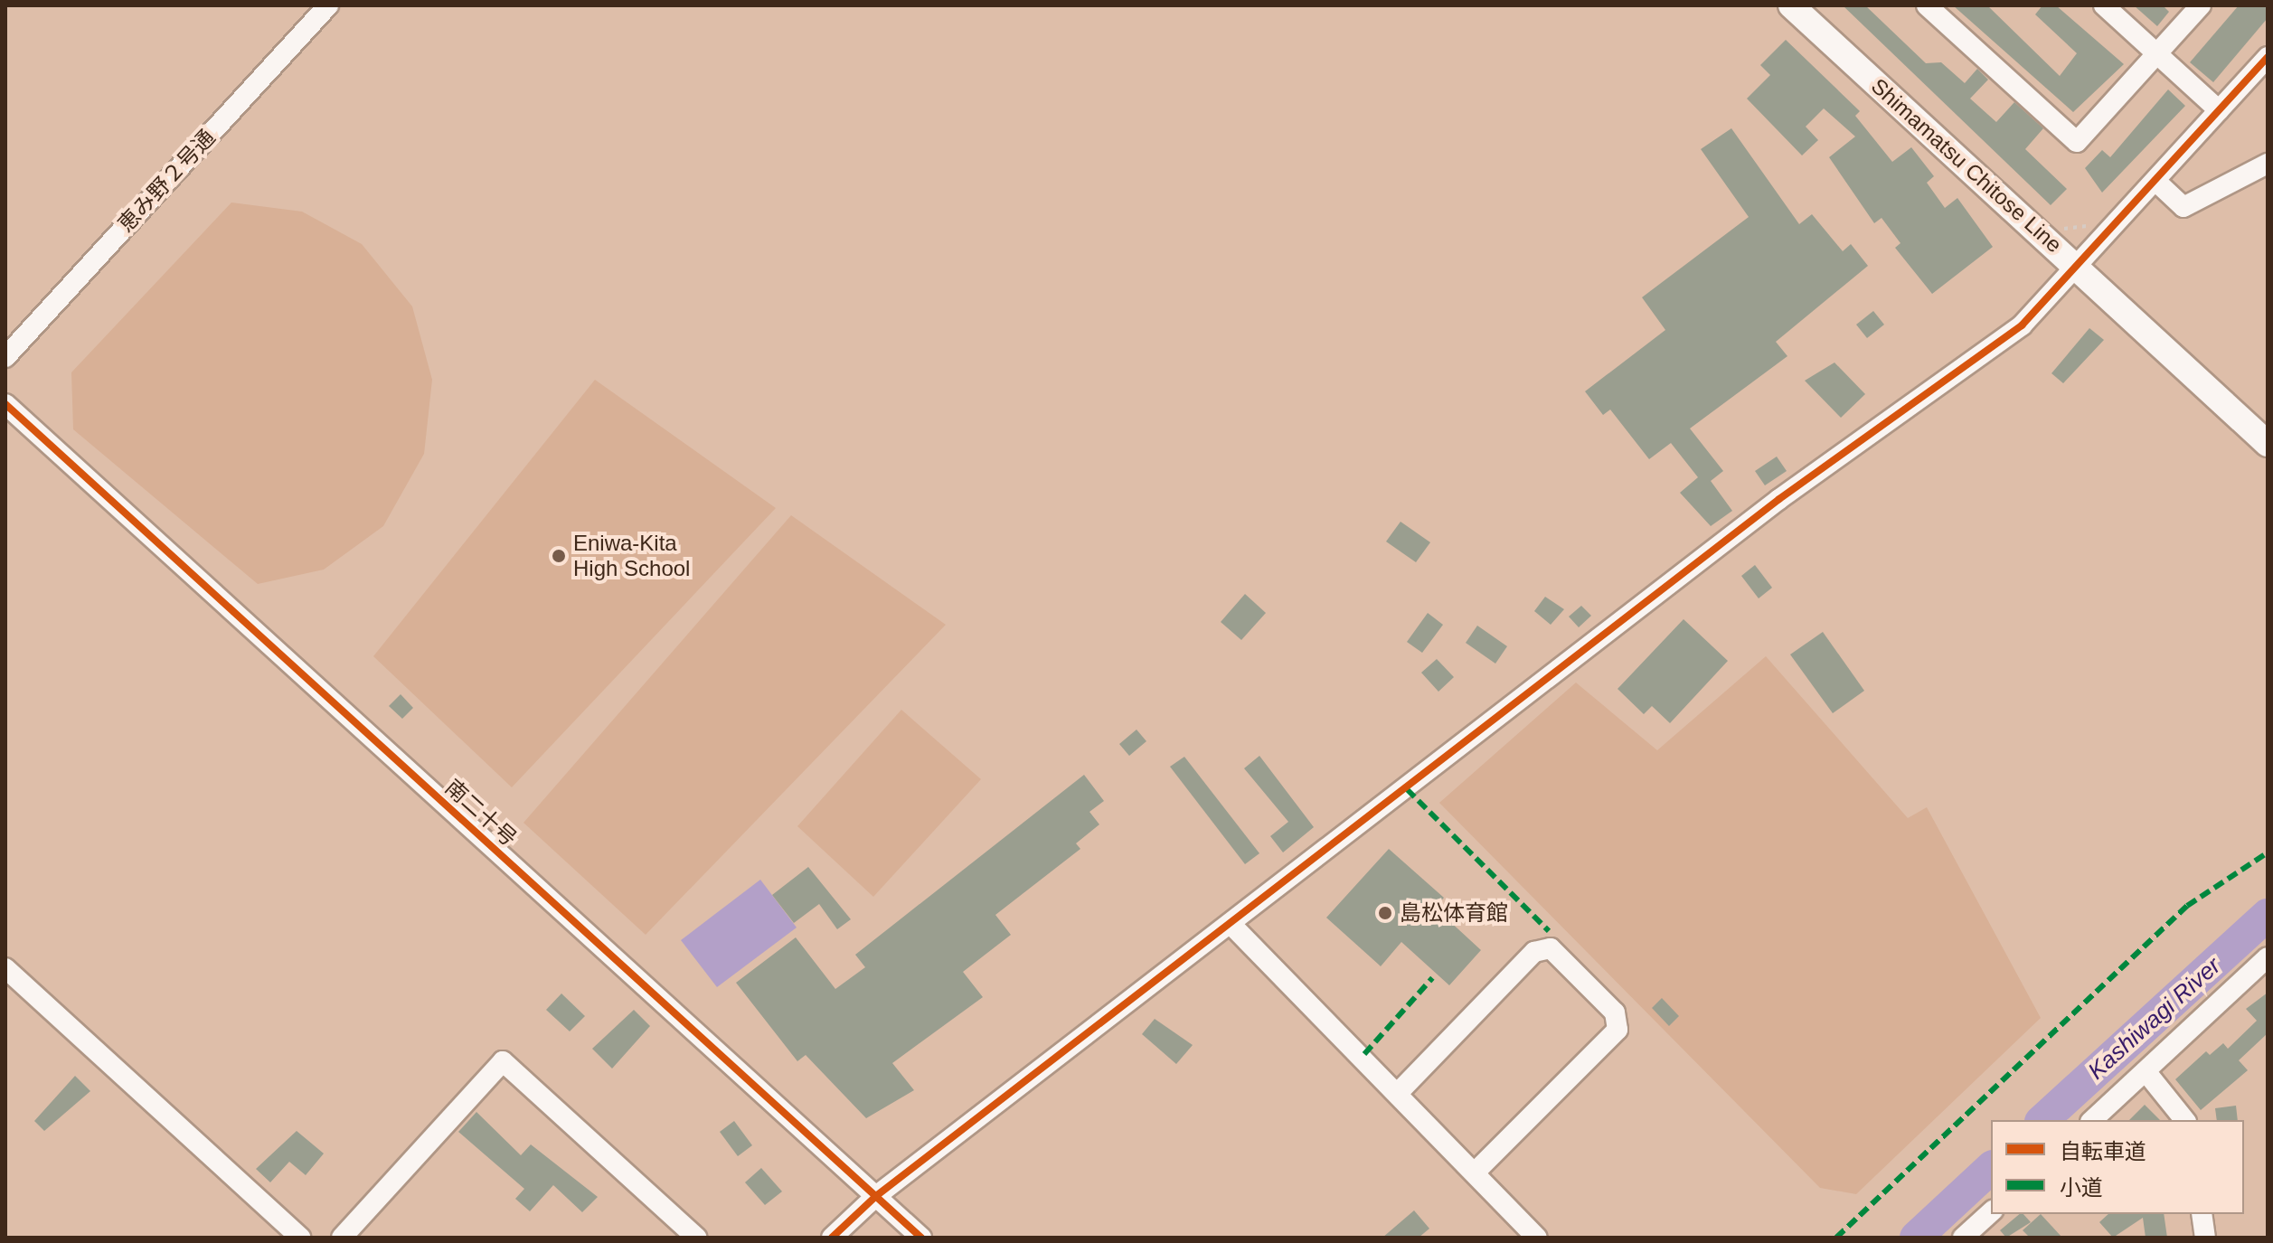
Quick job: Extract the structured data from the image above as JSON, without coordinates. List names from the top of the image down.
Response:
{
  "streets": {
    "main road": ["Shimamatsu Chitose Line"],
    "street": ["恵み野２号通", "南二十号"]
  },
  "water": ["Kashiwagi River"],
  "places": ["Eniwa-Kita High School", "島松体育館"],
  "legend": ["自転車道", "小道"]
}
